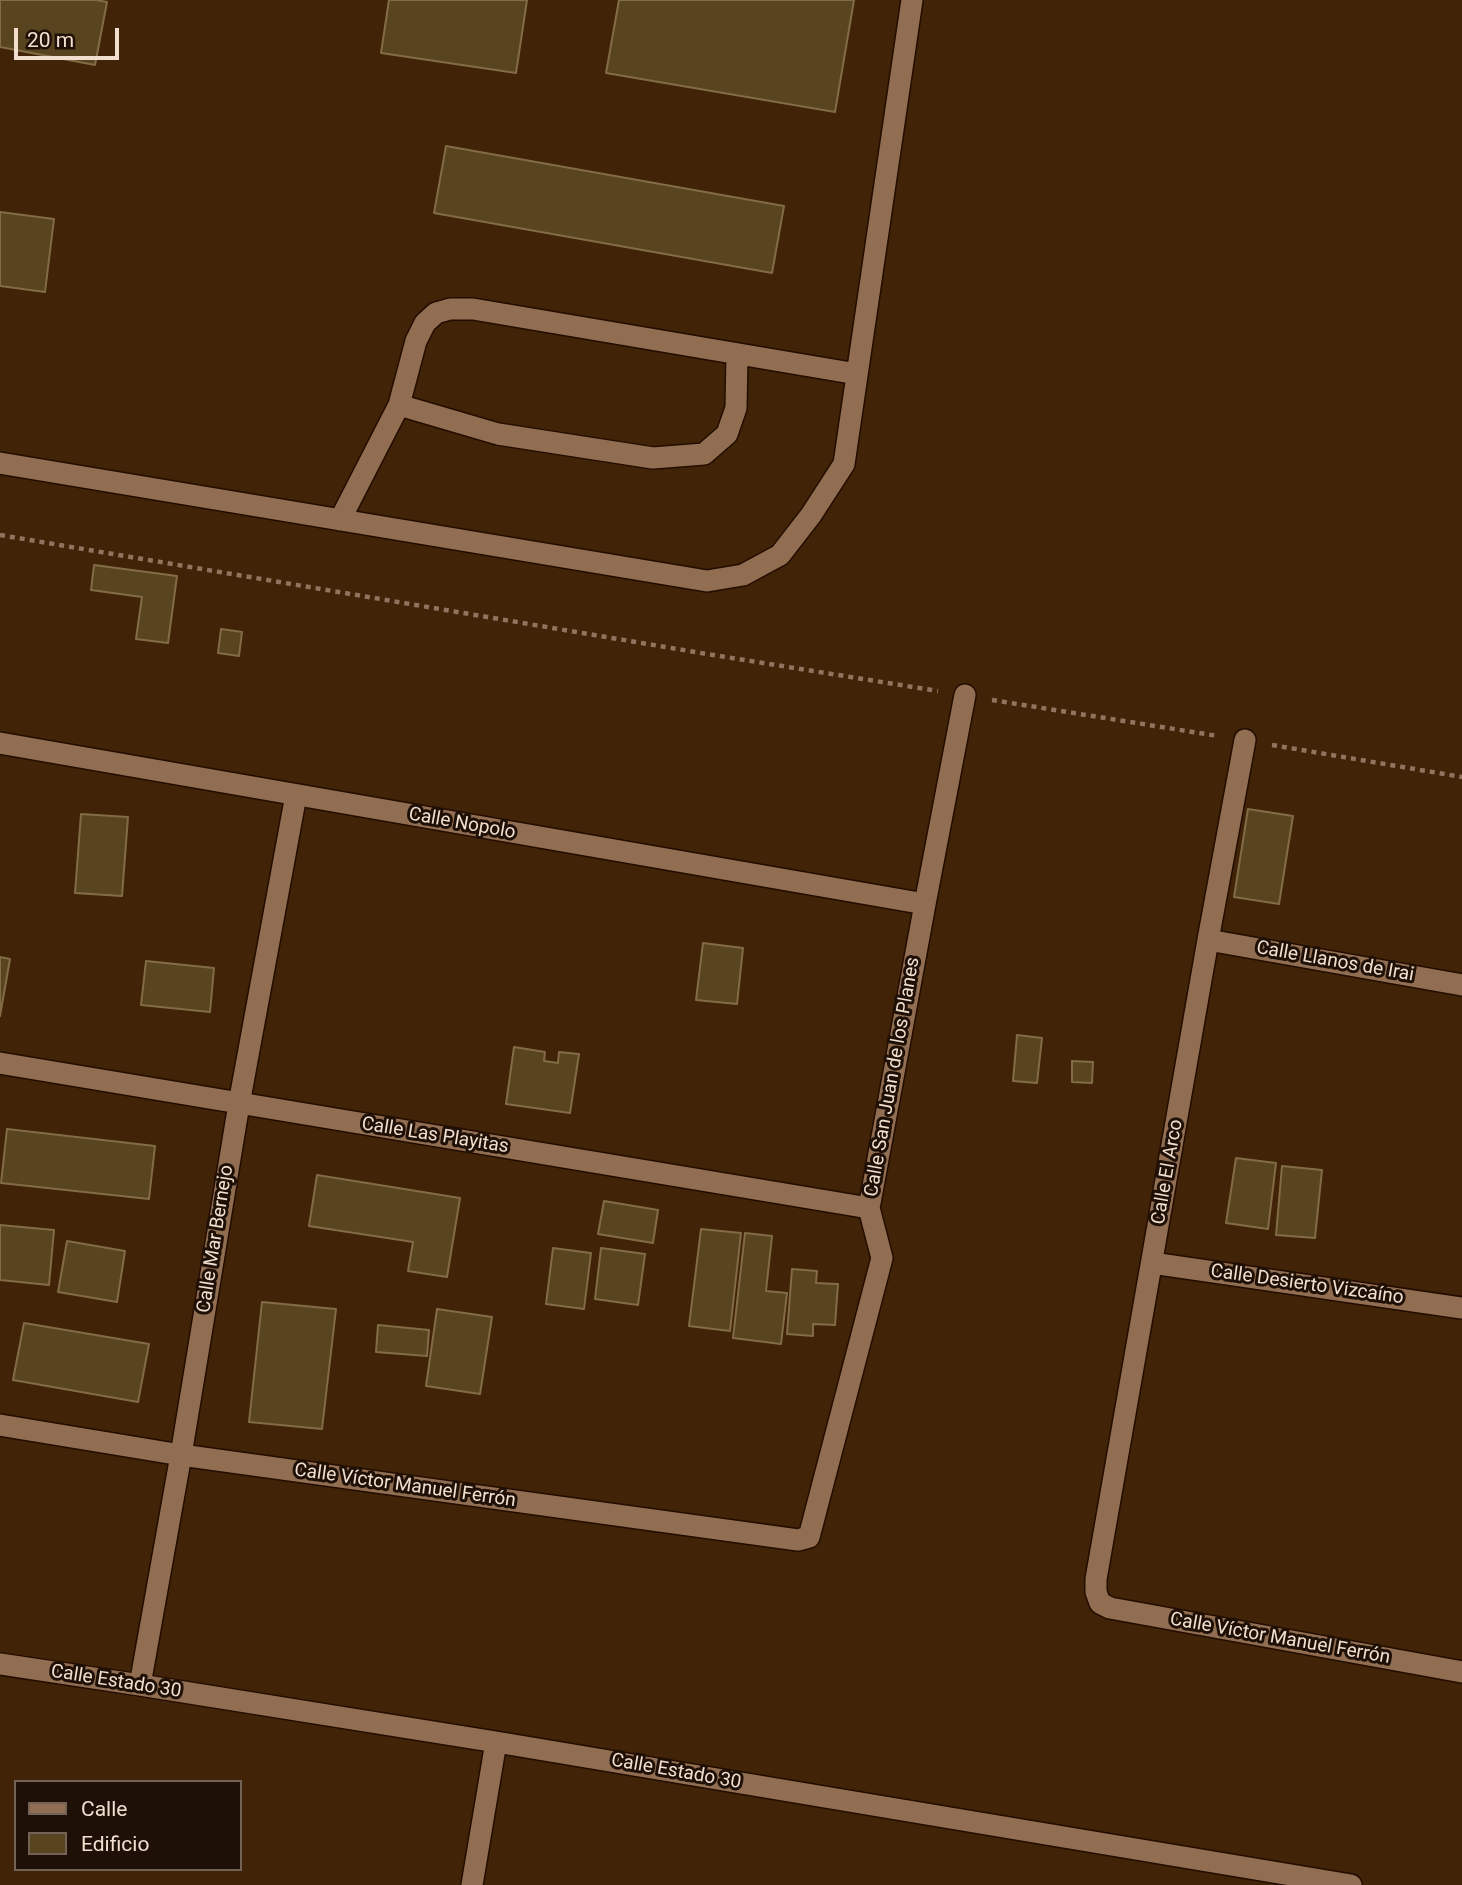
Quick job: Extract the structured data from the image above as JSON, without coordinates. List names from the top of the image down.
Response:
{
  "streets": {
    "street": [
      "Calle Nopolo",
      "Calle Llanos de Irai",
      "Calle San Juan de los Planes",
      "Calle Las Playitas",
      "Calle El Arco",
      "Calle Mar Bernejo",
      "Calle Desierto Vizcaíno",
      "Calle Víctor Manuel Ferrón",
      "Calle Estado 30"
    ]
  },
  "crossings": [
    ["Calle Nopolo", "Calle San Juan de los Planes"],
    ["Calle Nopolo", "Calle Mar Bernejo"],
    ["Calle Llanos de Irai", "Calle El Arco"],
    ["Calle San Juan de los Planes", "Calle Las Playitas"],
    ["Calle San Juan de los Planes", "Calle Víctor Manuel Ferrón"],
    ["Calle Las Playitas", "Calle Mar Bernejo"],
    ["Calle El Arco", "Calle Desierto Vizcaíno"],
    ["Calle El Arco", "Calle Víctor Manuel Ferrón"],
    ["Calle Mar Bernejo", "Calle Víctor Manuel Ferrón"],
    ["Calle Mar Bernejo", "Calle Estado 30"]
  ],
  "legend": ["Calle", "Edificio"],
  "scale_bar": "20 m"
}
